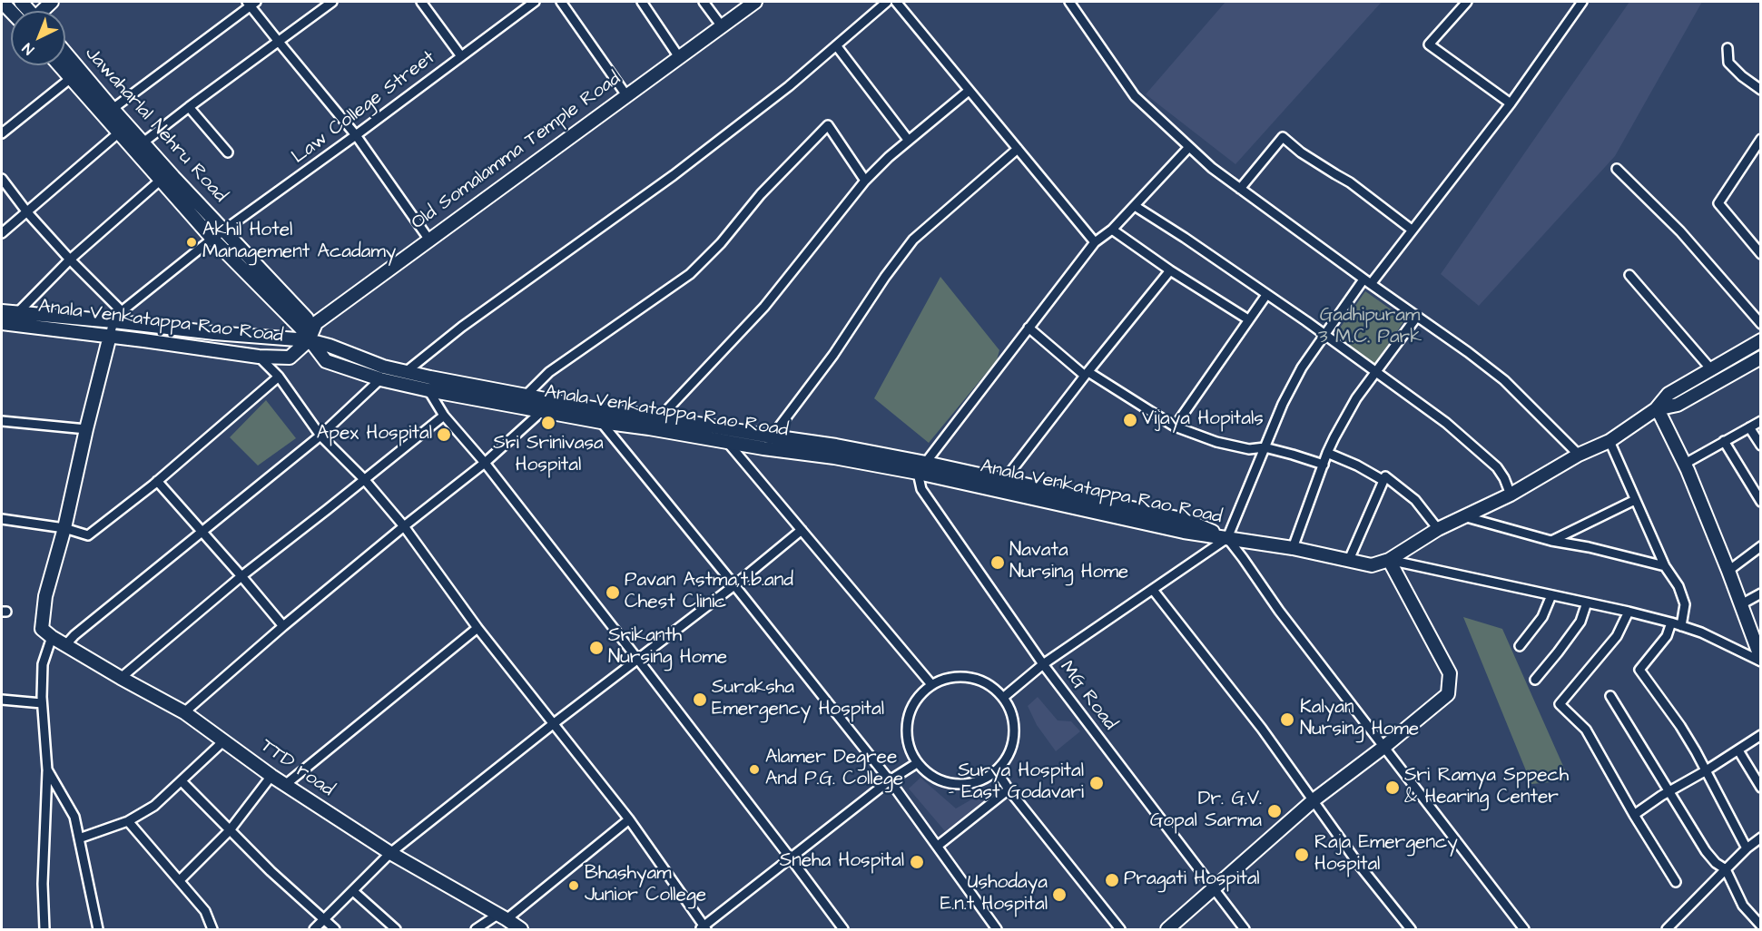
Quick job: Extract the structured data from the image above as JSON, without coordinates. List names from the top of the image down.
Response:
{
  "streets": {
    "main road": [
      "Jawaharlal Nehru Road",
      "Old Somalamma Temple Road",
      "Anala Venkatappa Rao Road",
      "TTD road"
    ],
    "street": ["Law College Street", "MG Road"]
  },
  "crossings": [
    ["Law College Street", "Jawaharlal Nehru Road"],
    ["Law College Street", "Anala Venkatappa Rao Road"],
    ["Jawaharlal Nehru Road", "Old Somalamma Temple Road"],
    ["Jawaharlal Nehru Road", "Anala Venkatappa Rao Road"],
    ["Old Somalamma Temple Road", "Anala Venkatappa Rao Road"],
    ["Anala Venkatappa Rao Road", "MG Road"]
  ],
  "parks": ["Gadhipuram 3 M.C. Park"],
  "places": [
    "Akhil Hotel Management Acadamy",
    "Vijaya Hopitals",
    "Sri Srinivasa Hospital",
    "Apex Hospital",
    "Navata Nursing Home",
    "Pavan Astma,t.b.and Chest Clinic",
    "Srikanth Nursing Home",
    "Suraksha Emergency Hospital",
    "Kalyan Nursing Home",
    "Alamer Degree And P.G. College",
    "Surya Hospital - East Godavari",
    "Sri Ramya Sppech & Hearing Center",
    "Dr. G.V. Gopal Sarma",
    "Raja Emergency Hospital",
    "Sneha Hospital",
    "Pragati Hospital",
    "Bhashyam Junior College",
    "Ushodaya E.n.t Hospital"
  ],
  "north": "bottom left"
}
